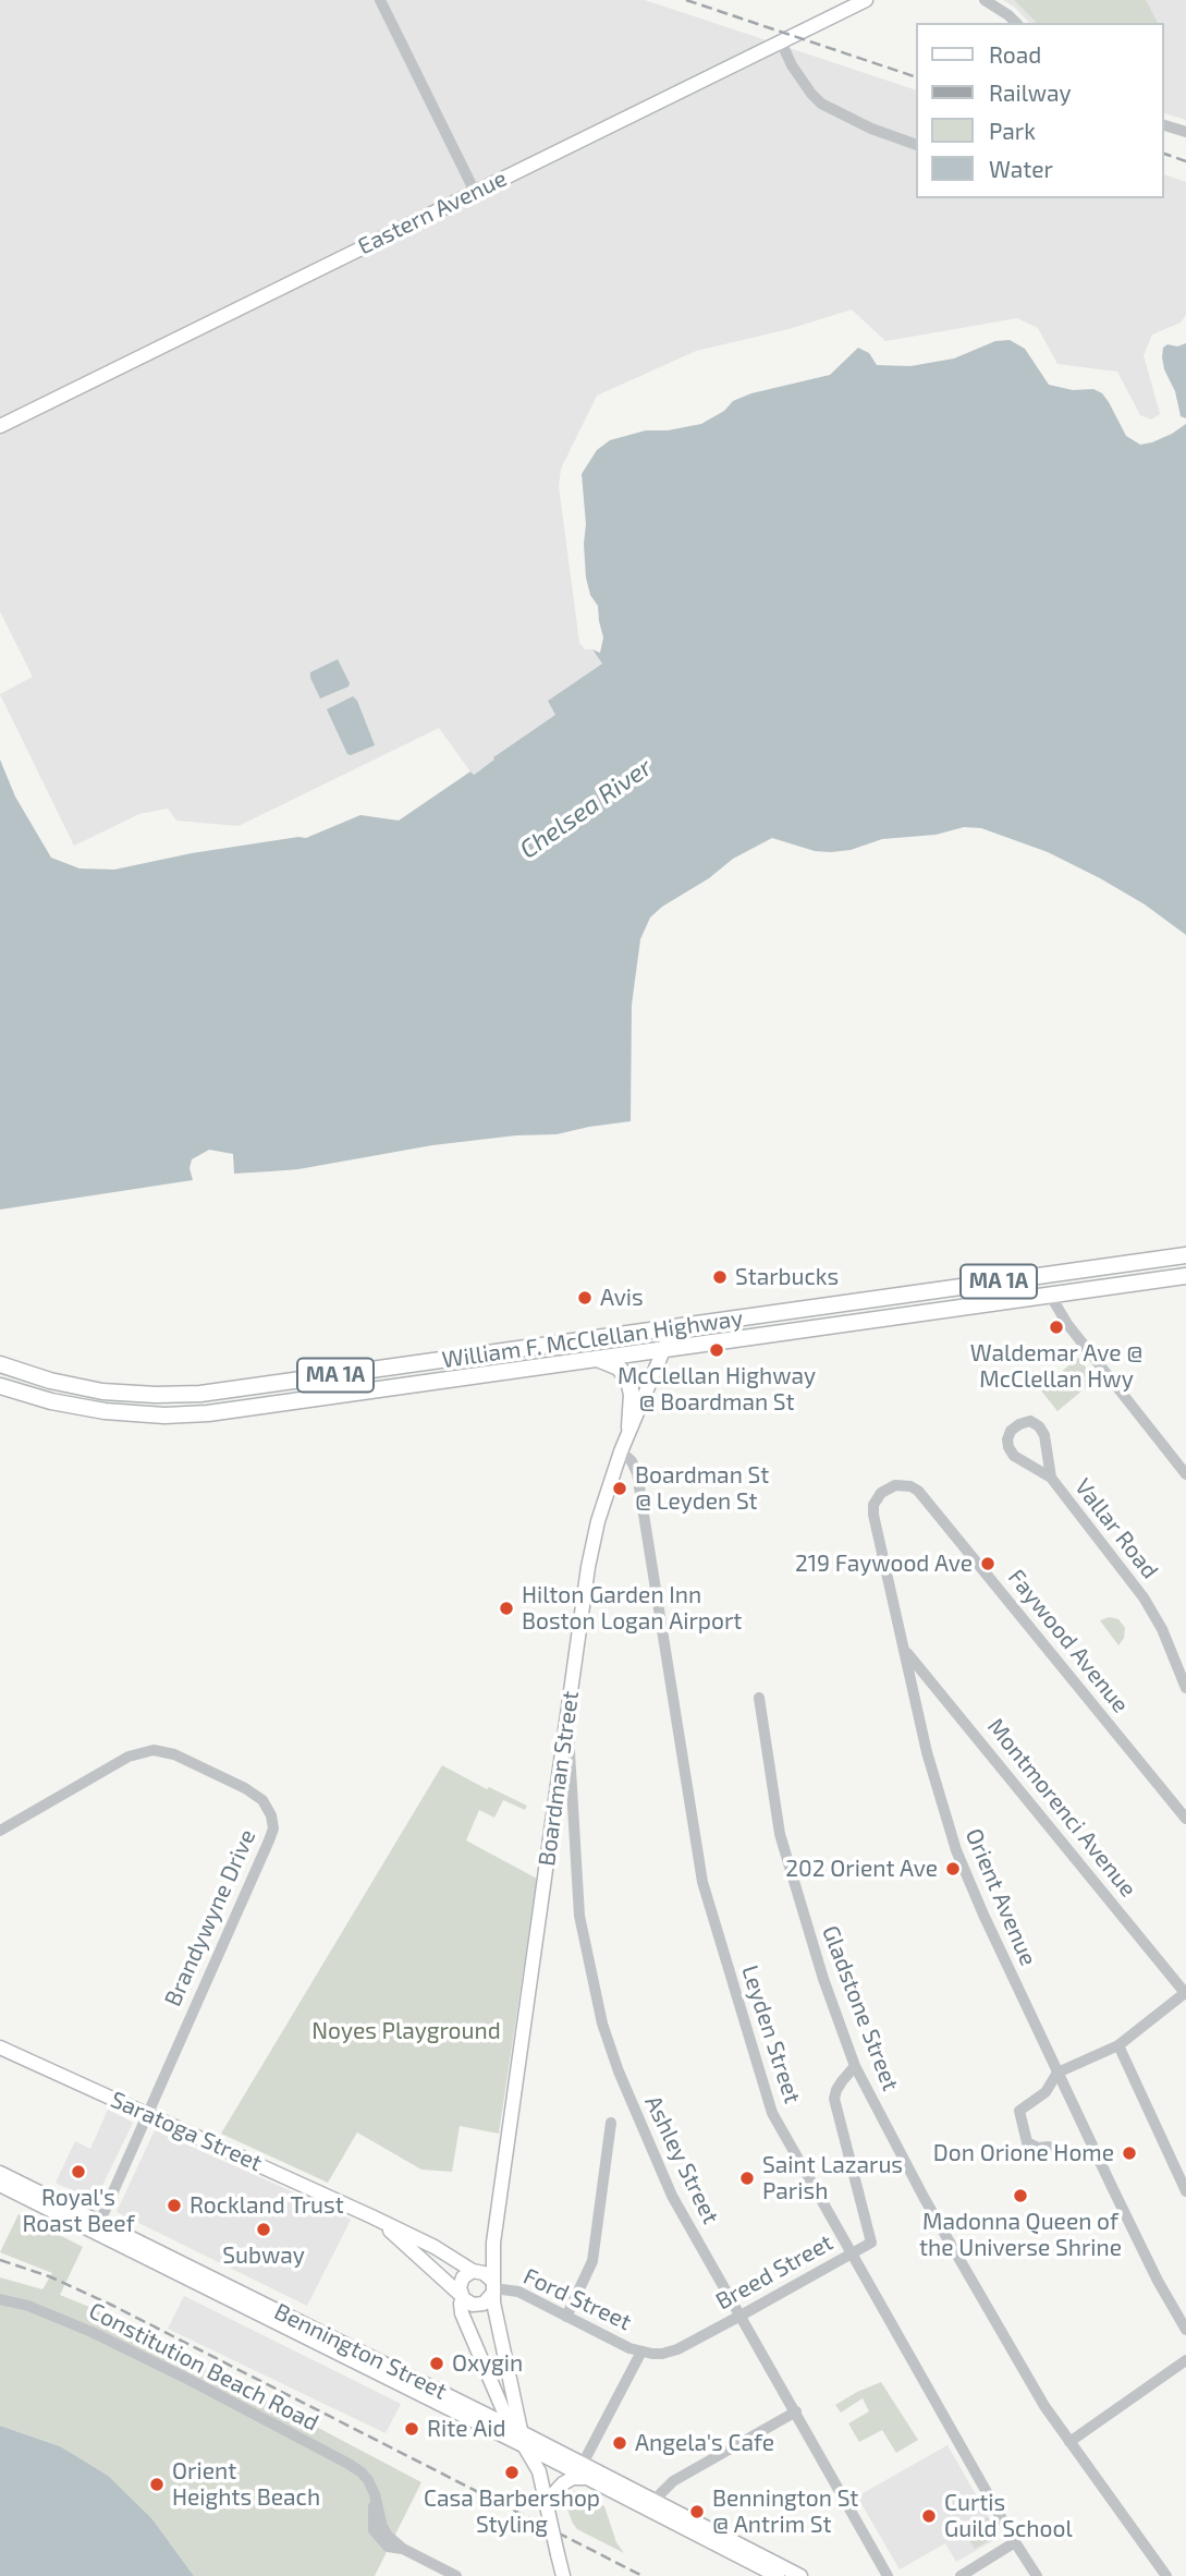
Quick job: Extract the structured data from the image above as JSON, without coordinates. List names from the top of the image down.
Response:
{
  "streets": {
    "highway": ["MA 1A", "William F. McClellan Highway"],
    "main road": [
      "Eastern Avenue",
      "Boardman Street",
      "Saratoga Street",
      "Bennington Street"
    ],
    "street": [
      "Vallar Road",
      "Faywood Avenue",
      "Montmorenci Avenue",
      "Orient Avenue",
      "Brandywyne Drive",
      "Gladstone Street",
      "Leyden Street",
      "Ashley Street",
      "Breed Street",
      "Ford Street",
      "Constitution Beach Road"
    ]
  },
  "crossings": [
    ["William F. McClellan Highway", "Boardman Street"],
    ["Faywood Avenue", "Orient Avenue"],
    ["Boardman Street", "Leyden Street"],
    ["Boardman Street", "Saratoga Street"],
    ["Boardman Street", "Ashley Street"],
    ["Boardman Street", "Ford Street"],
    ["Montmorenci Avenue", "Orient Avenue"],
    ["Brandywyne Drive", "Saratoga Street"],
    ["Brandywyne Drive", "Bennington Street"],
    ["Gladstone Street", "Breed Street"],
    ["Leyden Street", "Breed Street"],
    ["Saratoga Street", "Ford Street"],
    ["Ashley Street", "Breed Street"],
    ["Breed Street", "Ford Street"]
  ],
  "water": ["Chelsea River"],
  "parks": ["Noyes Playground"],
  "places": [
    "Starbucks",
    "Avis",
    "Waldemar Ave @ McClellan Hwy",
    "McClellan Highway @ Boardman St",
    "Boardman St @ Leyden St",
    "219 Faywood Ave",
    "Hilton Garden Inn Boston Logan Airport",
    "202 Orient Ave",
    "Don Orione Home",
    "Royal's Roast Beef",
    "Saint Lazarus Parish",
    "Madonna Queen of the Universe Shrine",
    "Rockland Trust",
    "Subway",
    "Oxygin",
    "Rite Aid",
    "Angela's Cafe",
    "Casa Barbershop Styling",
    "Orient Heights Beach",
    "Bennington St @ Antrim St",
    "Curtis Guild School"
  ],
  "legend": [
    "Road",
    "Railway",
    "Park",
    "Water"
  ]
}
